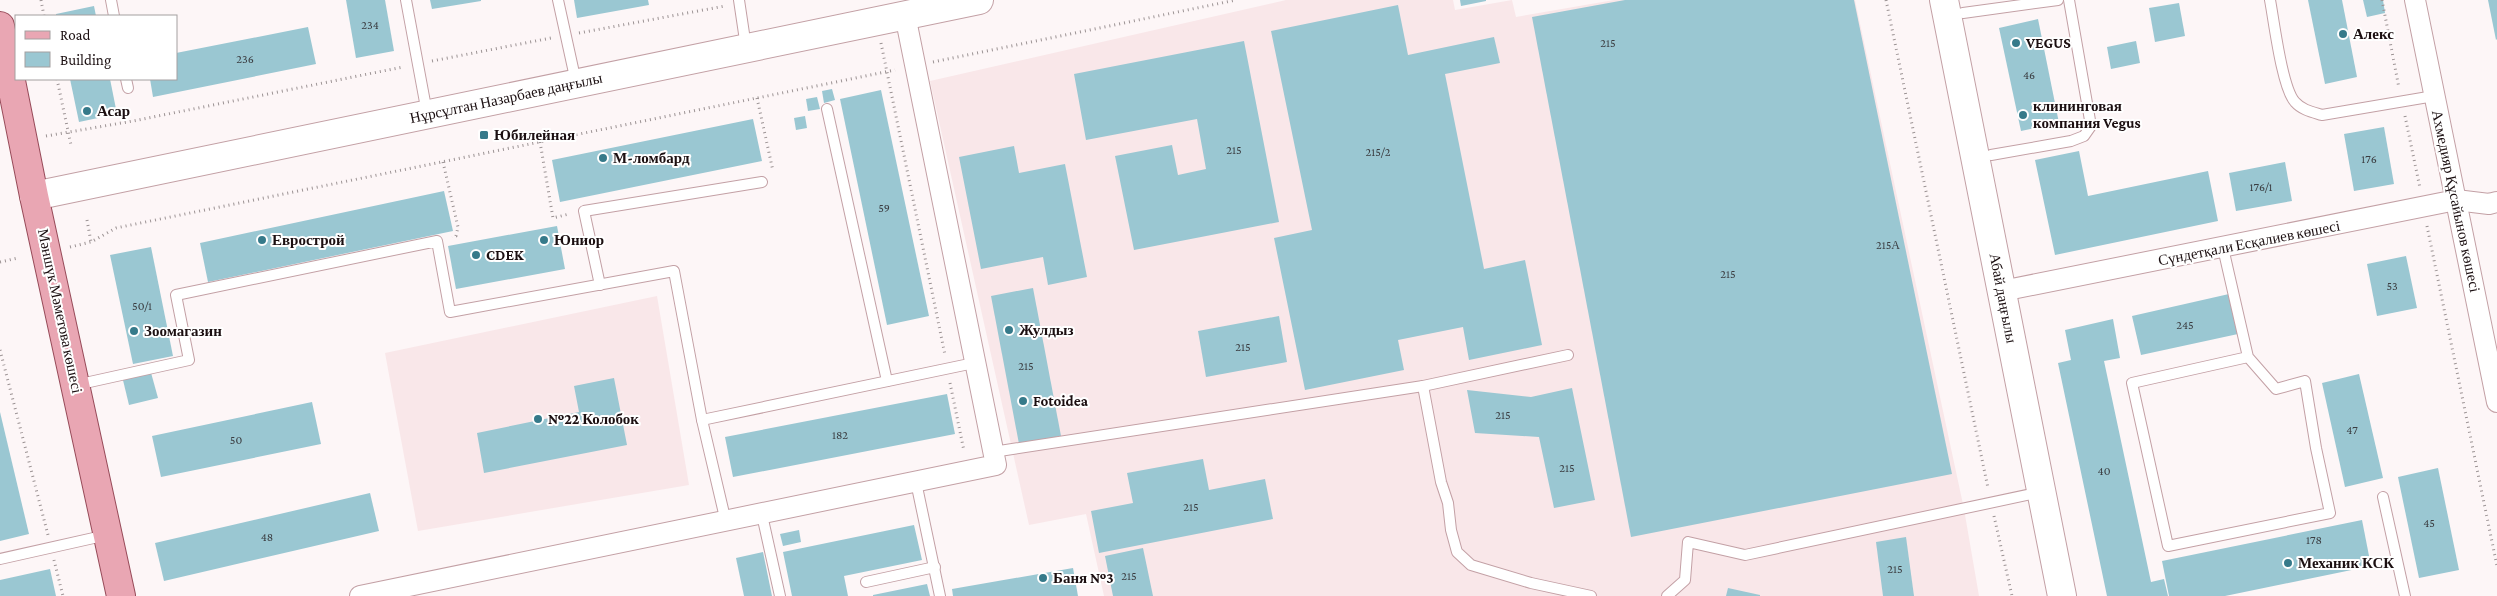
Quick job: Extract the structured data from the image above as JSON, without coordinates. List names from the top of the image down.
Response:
{
  "streets": {
    "main road": ["Нұрсұлтан Назарбаев даңғылы", "Абай даңғылы", "Мәншүк Мәметова көшесі"],
    "street": ["Ахмедияр Құсайынов көшесі", "Сүндетқали Есқалиев көшесі"]
  },
  "crossings": [
    ["Нұрсұлтан Назарбаев даңғылы", "Мәншүк Мәметова көшесі"],
    ["Ахмедияр Құсайынов көшесі", "Сүндетқали Есқалиев көшесі"],
    ["Сүндетқали Есқалиев көшесі", "Абай даңғылы"]
  ],
  "places": {
    "other": [
      "Алекс",
      "VEGUS",
      "Асар",
      "клининговая компания Vegus",
      "М-ломбард",
      "Еврострой",
      "Юниор",
      "CDEK",
      "Жулдыз",
      "Зоомагазин",
      "Fotoidea",
      "№22 Колобок",
      "Механик КСК",
      "Баня №3"
    ],
    "transit": ["Юбилейная"]
  },
  "house_numbers": [
    "234",
    "215",
    "236",
    "46",
    "215",
    "215/2",
    "176",
    "176/1",
    "59",
    "215А",
    "215",
    "53",
    "50/1",
    "245",
    "215",
    "215",
    "215",
    "47",
    "182",
    "50",
    "215",
    "40",
    "215",
    "45",
    "48",
    "178",
    "215",
    "215"
  ],
  "legend": ["Road", "Building"]
}
